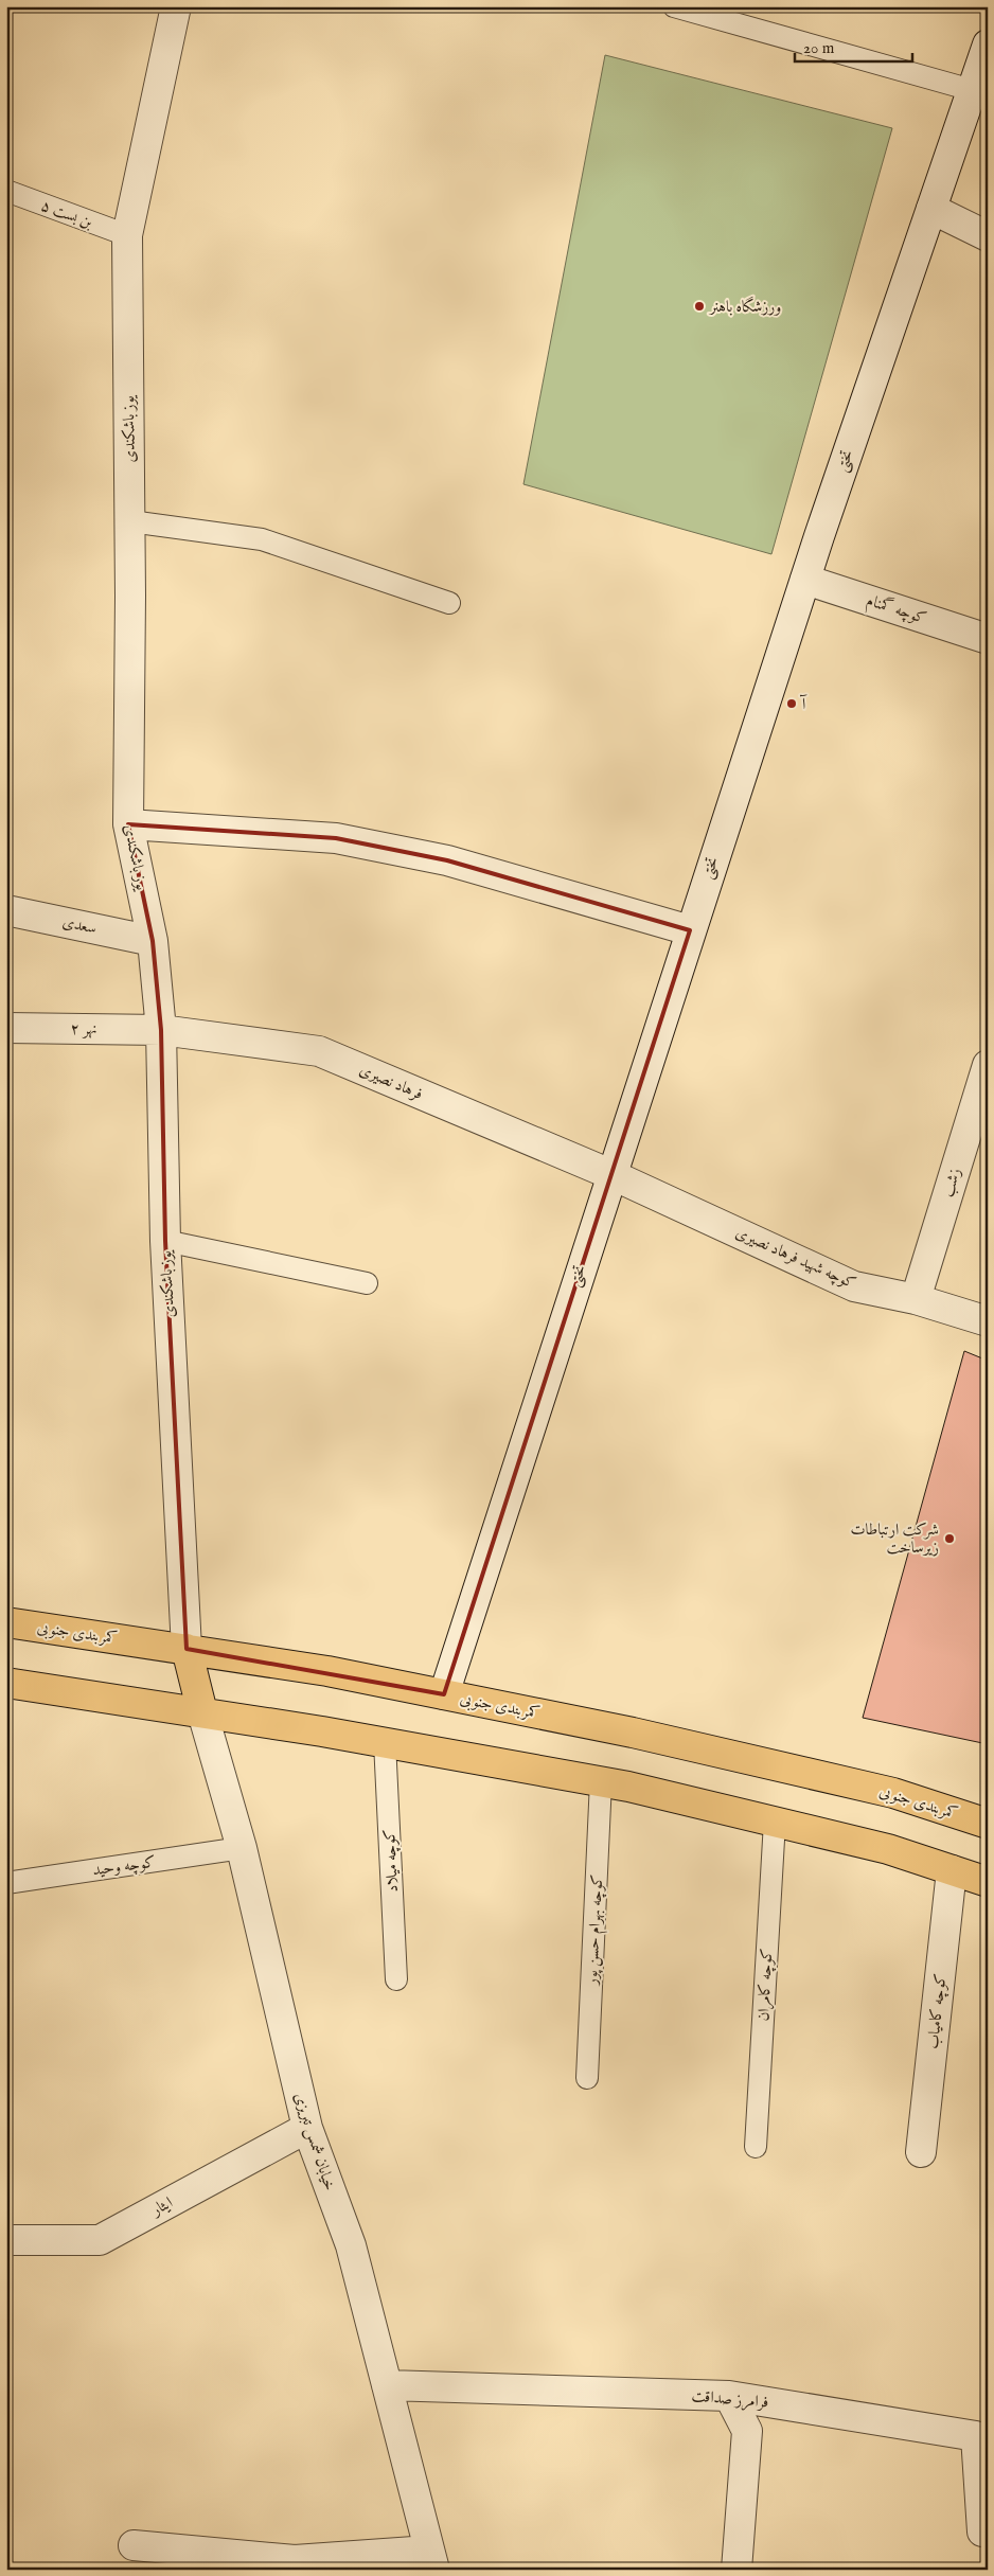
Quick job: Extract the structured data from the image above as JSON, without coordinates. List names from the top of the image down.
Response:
{
  "streets": {
    "main road": ["کمربندی جنوبی"],
    "street": [
      "یوز باشکندی",
      "تختی",
      "کوچه گمنام",
      "سعدی",
      "نهر ۲",
      "فرهاد نصیری",
      "زشب",
      "کوچه شهید فرهاد نصیری",
      "کوچه کامیاب",
      "خیابان شمس تبریزی",
      "ایثار",
      "فرامرز صداقت"
    ],
    "lane": [
      "بن بست ۵",
      "کوچه میلاد",
      "کوچه وحید",
      "کوچه بهرام حسن پور",
      "کوچه کامران"
    ]
  },
  "crossings": [
    ["بن بست ۵", "یوز باشکندی"],
    ["یوز باشکندی", "سعدی"],
    ["یوز باشکندی", "نهر ۲"],
    ["یوز باشکندی", "فرهاد نصیری"],
    ["یوز باشکندی", "کمربندی جنوبی"],
    ["تختی", "کوچه گمنام"],
    ["تختی", "فرهاد نصیری"],
    ["تختی", "کوچه شهید فرهاد نصیری"],
    ["تختی", "کمربندی جنوبی"],
    ["نهر ۲", "فرهاد نصیری"],
    ["فرهاد نصیری", "کوچه شهید فرهاد نصیری"],
    ["زشب", "کوچه شهید فرهاد نصیری"],
    ["کوچه وحید", "خیابان شمس تبریزی"],
    ["خیابان شمس تبریزی", "ایثار"],
    ["خیابان شمس تبریزی", "فرامرز صداقت"]
  ],
  "places": ["ورزشگاه باهنر", "آ", "شرکت ارتباطات زیرساخت"],
  "scale_bar": "20 m"
}
